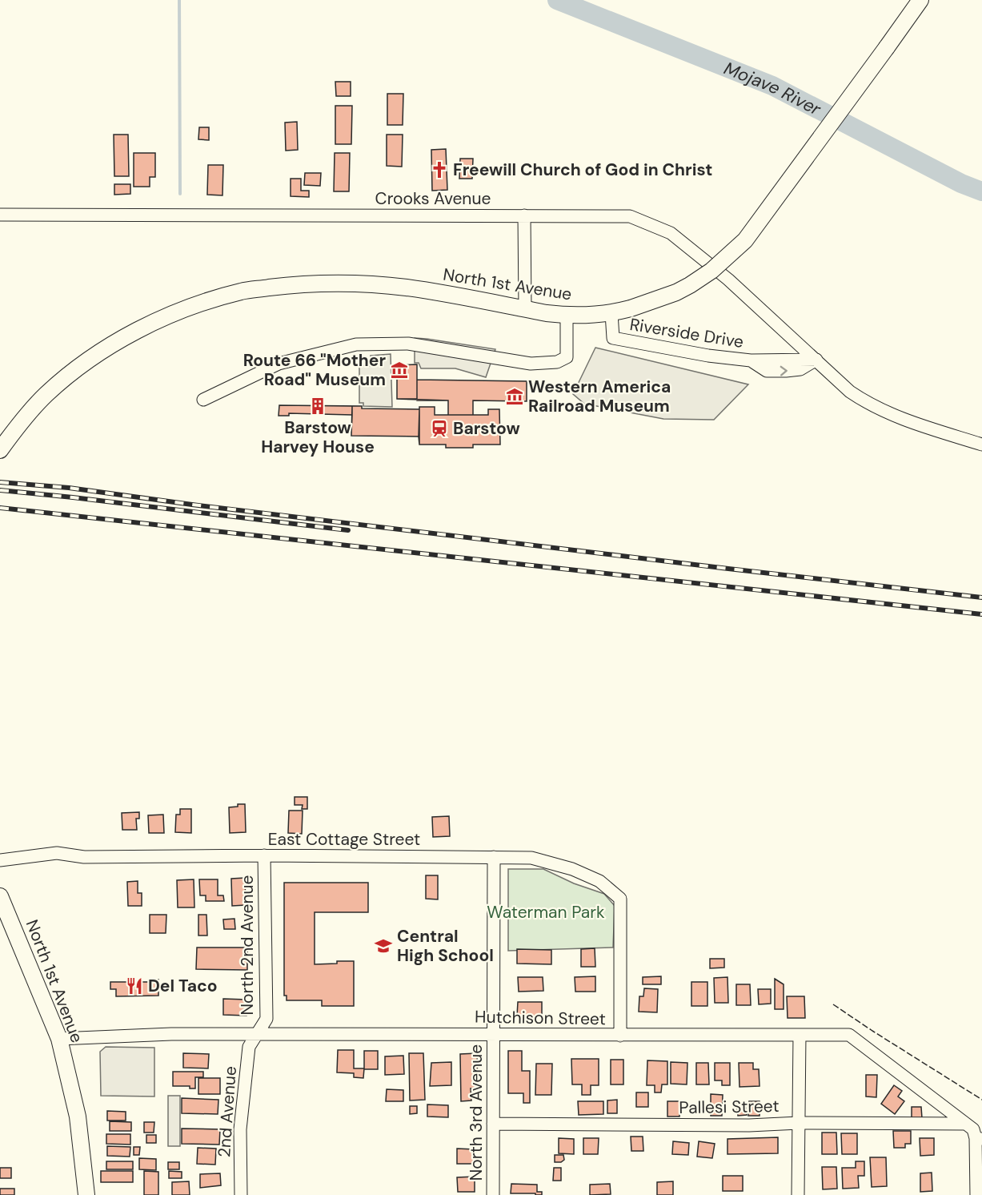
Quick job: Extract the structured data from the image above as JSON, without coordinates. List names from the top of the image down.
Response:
{
  "streets": {
    "main road": ["North 1st Avenue"],
    "street": [
      "Crooks Avenue",
      "Riverside Drive",
      "East Cottage Street",
      "North 2nd Avenue",
      "Hutchison Street",
      "Pallesi Street",
      "2nd Avenue",
      "North 3rd Avenue"
    ]
  },
  "crossings": [
    ["Crooks Avenue", "Riverside Drive"],
    ["North 1st Avenue", "Riverside Drive"],
    ["North 1st Avenue", "Hutchison Street"],
    ["East Cottage Street", "North 2nd Avenue"],
    ["East Cottage Street", "Hutchison Street"],
    ["East Cottage Street", "North 3rd Avenue"],
    ["North 2nd Avenue", "Hutchison Street"],
    ["North 2nd Avenue", "2nd Avenue"],
    ["Hutchison Street", "Pallesi Street"],
    ["Hutchison Street", "2nd Avenue"],
    ["Hutchison Street", "North 3rd Avenue"],
    ["Pallesi Street", "North 3rd Avenue"]
  ],
  "water": ["Mojave River"],
  "parks": ["Waterman Park"],
  "places": {
    "church": ["Freewill Church of God in Christ"],
    "museum": ["Route 66 \"Mother Road\" Museum", "Western America Railroad Museum"],
    "building": ["Barstow Harvey House"],
    "station": ["Barstow"],
    "school or university": ["Central High School"],
    "restaurant": ["Del Taco"]
  }
}
